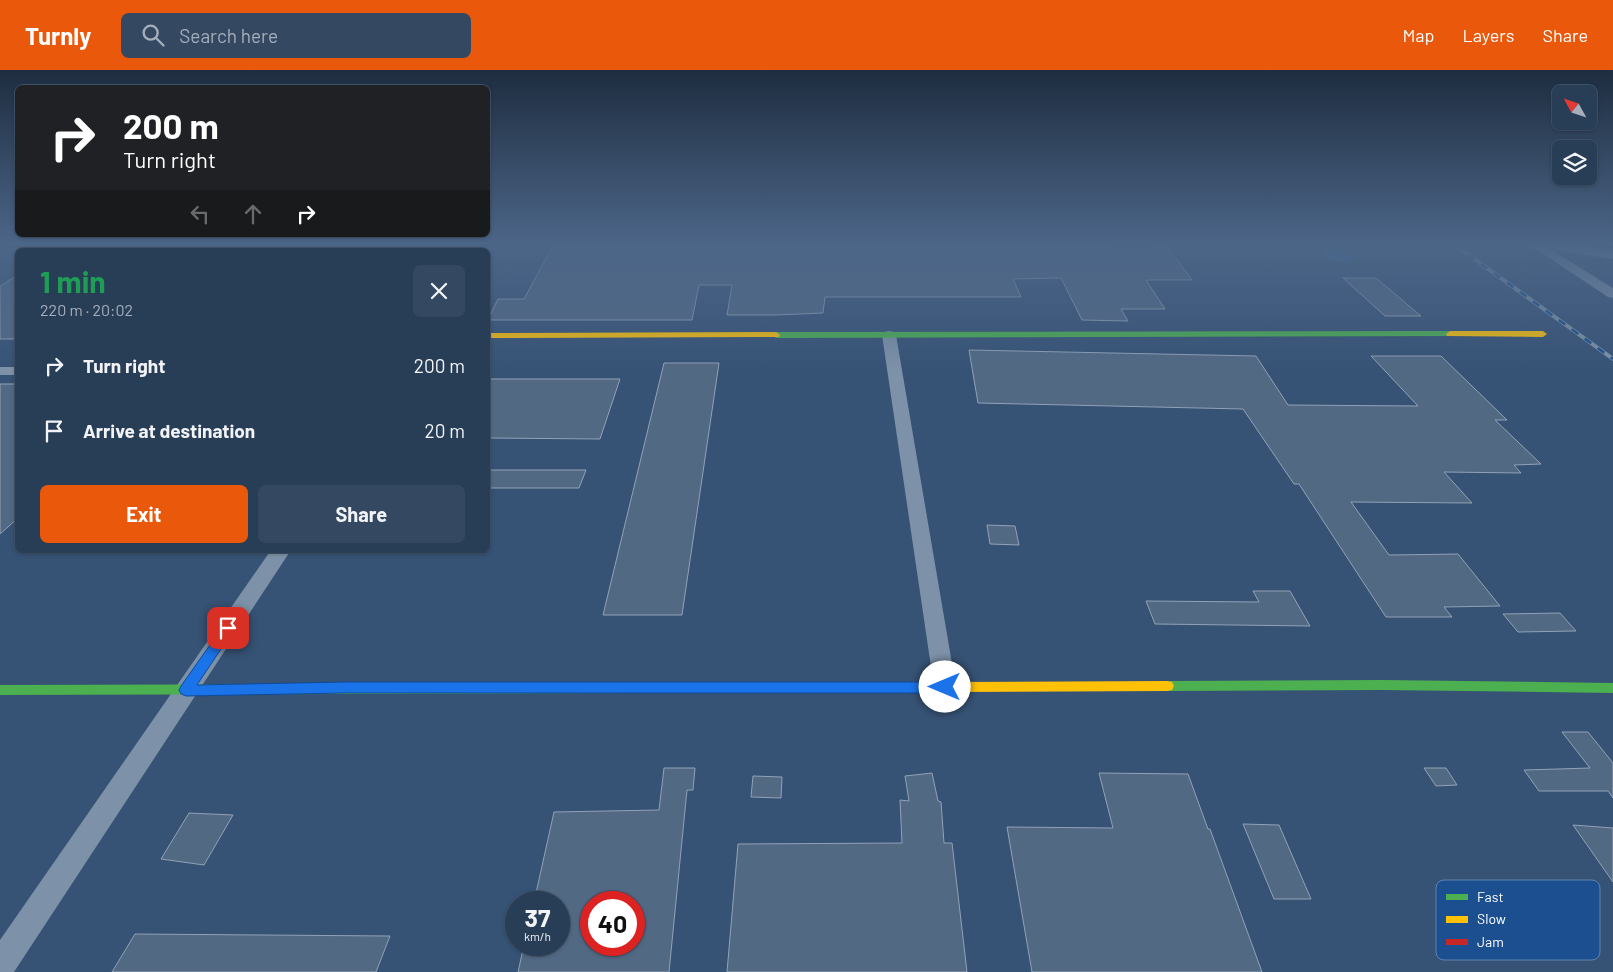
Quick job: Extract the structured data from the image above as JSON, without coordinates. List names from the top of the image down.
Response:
{
  "legend": ["Fast", "Slow", "Jam"],
  "north": "top left",
  "page": {
    "header": "Turnly",
    "search": "Search here",
    "nav": ["Map", "Layers", "Share"],
    "turn": ["200 m", "Turn right"],
    "heading": ["1 min", "220 m · 20:02"],
    "list": [
      {
        "name": "Turn right",
        "value": "200 m"
      },
      {
        "name": "Arrive at destination",
        "value": "20 m"
      }
    ],
    "buttons": ["Exit", "Share"],
    "speed": "37 km/h",
    "limit": "40"
  }
}
